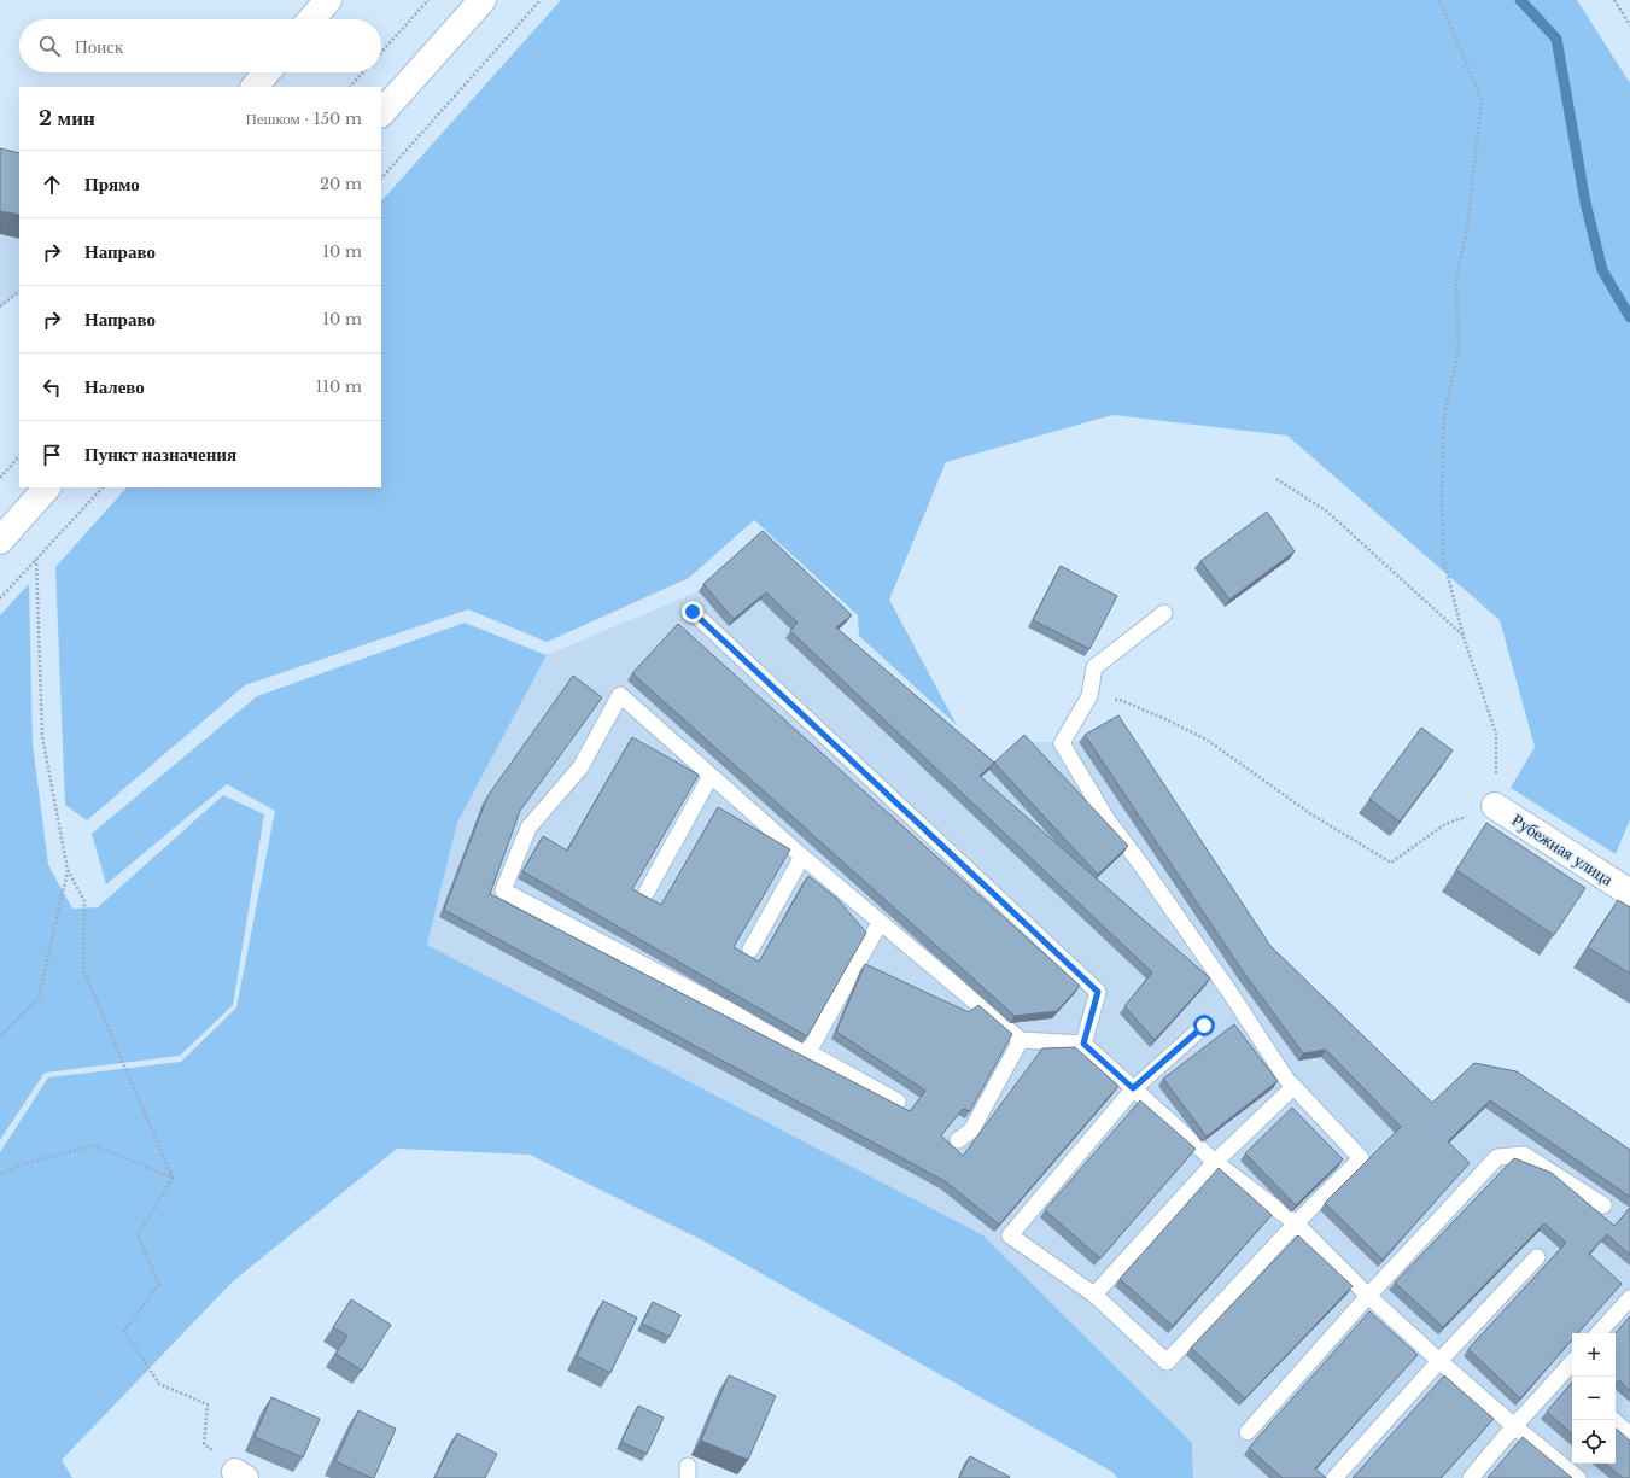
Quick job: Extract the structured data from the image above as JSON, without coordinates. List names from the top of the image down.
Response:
{
  "streets": {
    "street": ["Рубежная улица"]
  },
  "page": {
    "search": "Поиск",
    "heading": ["2 мин", "Пешком · 150 m"],
    "list": [
      ["Прямо", "20 m"],
      ["Направо", "10 m"],
      ["Направо", "10 m"],
      ["Налево", "110 m"],
      "Пункт назначения"
    ],
    "map_buttons": ["+", "−"]
  }
}
